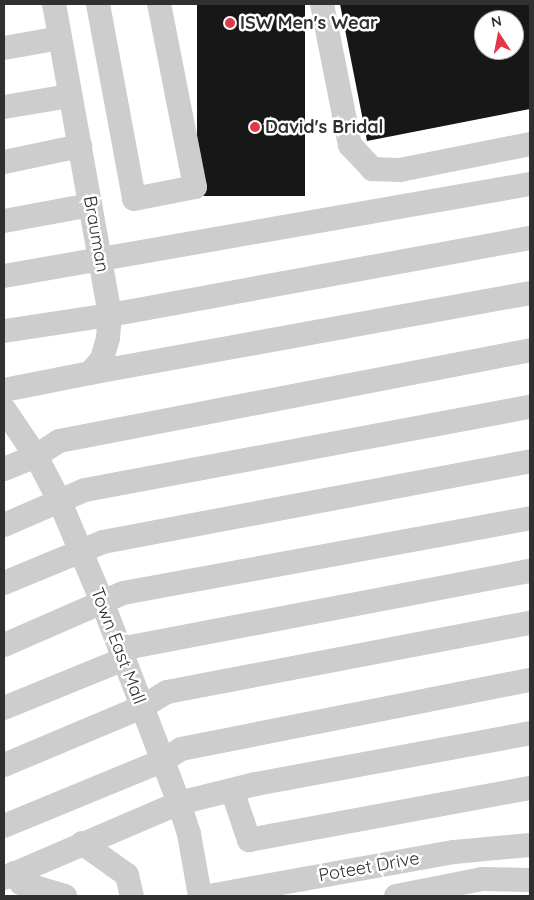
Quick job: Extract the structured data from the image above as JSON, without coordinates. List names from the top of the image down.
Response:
{
  "streets": {
    "street": ["Brauman", "Town East Mall", "Poteet Drive"]
  },
  "places": ["ISW Men's Wear", "David's Bridal"],
  "north": "top"
}
